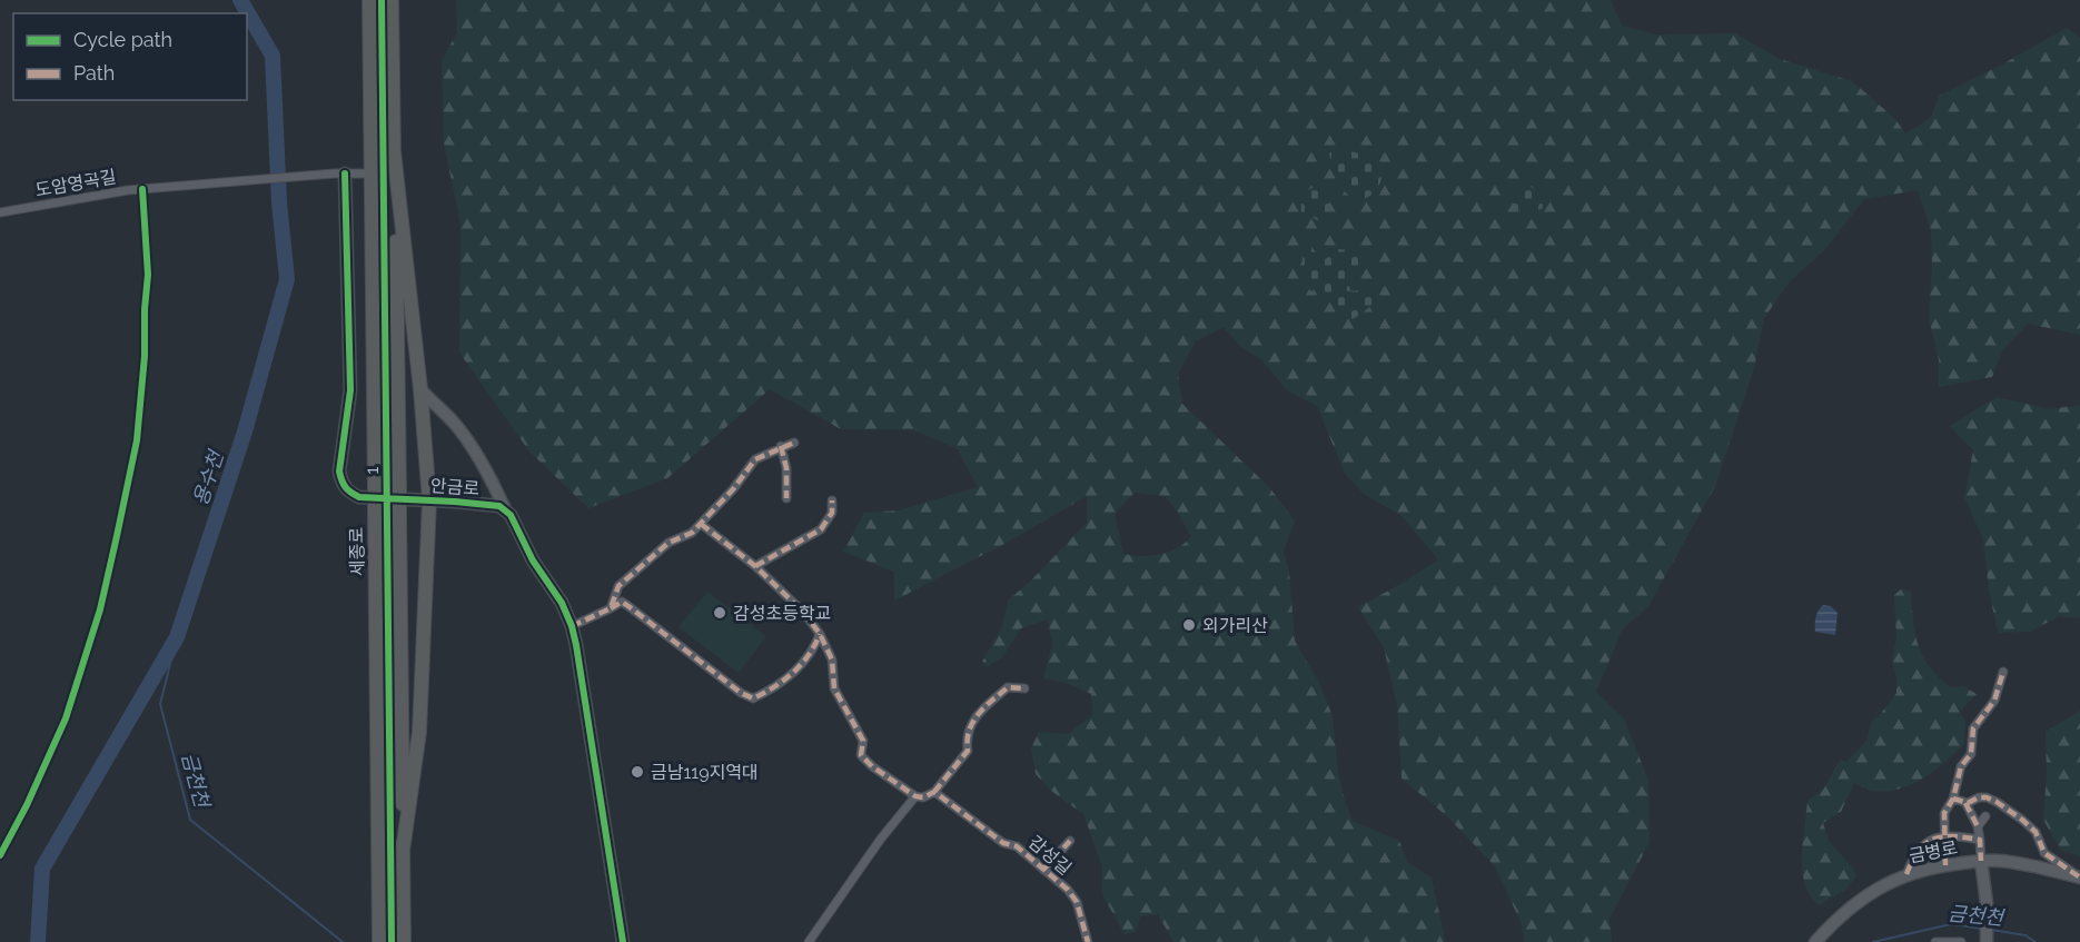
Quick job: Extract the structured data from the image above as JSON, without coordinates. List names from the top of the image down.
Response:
{
  "streets": {
    "highway": ["1", "세종로"],
    "street": [
      "도암영곡길",
      "안금로",
      "금병로",
      "감성길"
    ],
    "cycle path": ["1"]
  },
  "crossings": [
    ["도암영곡길", "안금로"],
    ["도암영곡길", "세종로"]
  ],
  "water": ["용수천", "금천천"],
  "places": ["감성초등학교", "외가리산", "금남119지역대"],
  "legend": ["Cycle path", "Path"]
}
